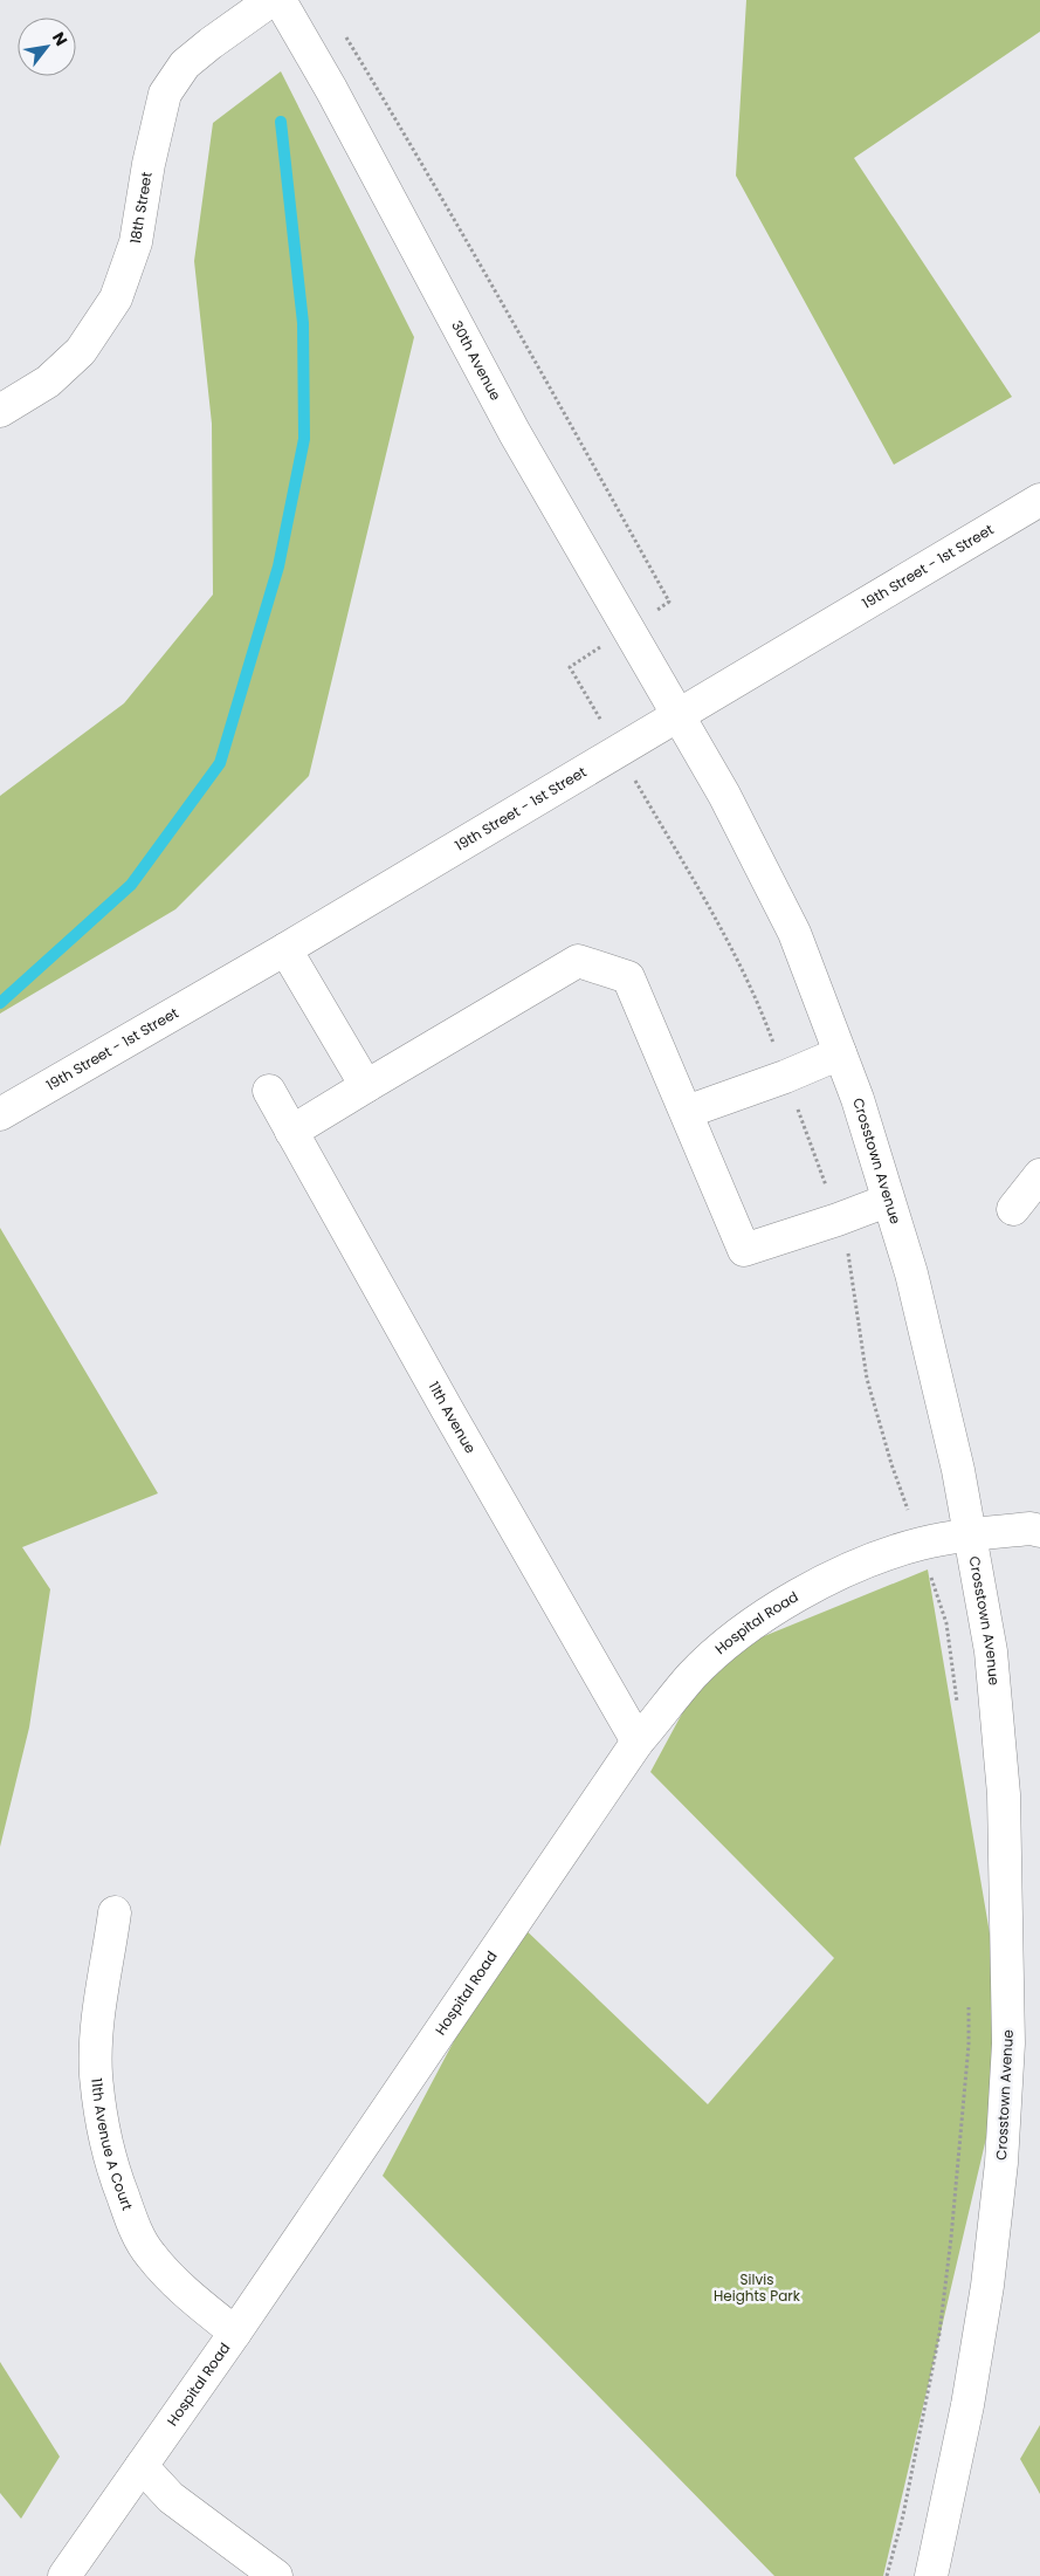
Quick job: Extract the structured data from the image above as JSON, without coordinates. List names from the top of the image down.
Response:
{
  "streets": {
    "street": [
      "18th Street",
      "30th Avenue",
      "19th Street - 1st Street",
      "Crosstown Avenue",
      "11th Avenue",
      "Hospital Road",
      "11th Avenue A Court"
    ]
  },
  "crossings": [
    ["30th Avenue", "19th Street - 1st Street"],
    ["30th Avenue", "Crosstown Avenue"],
    ["19th Street - 1st Street", "Crosstown Avenue"],
    ["Crosstown Avenue", "Hospital Road"],
    ["11th Avenue", "Hospital Road"],
    ["Hospital Road", "11th Avenue A Court"]
  ],
  "parks": ["Silvis Heights Park"],
  "north": "top right"
}
